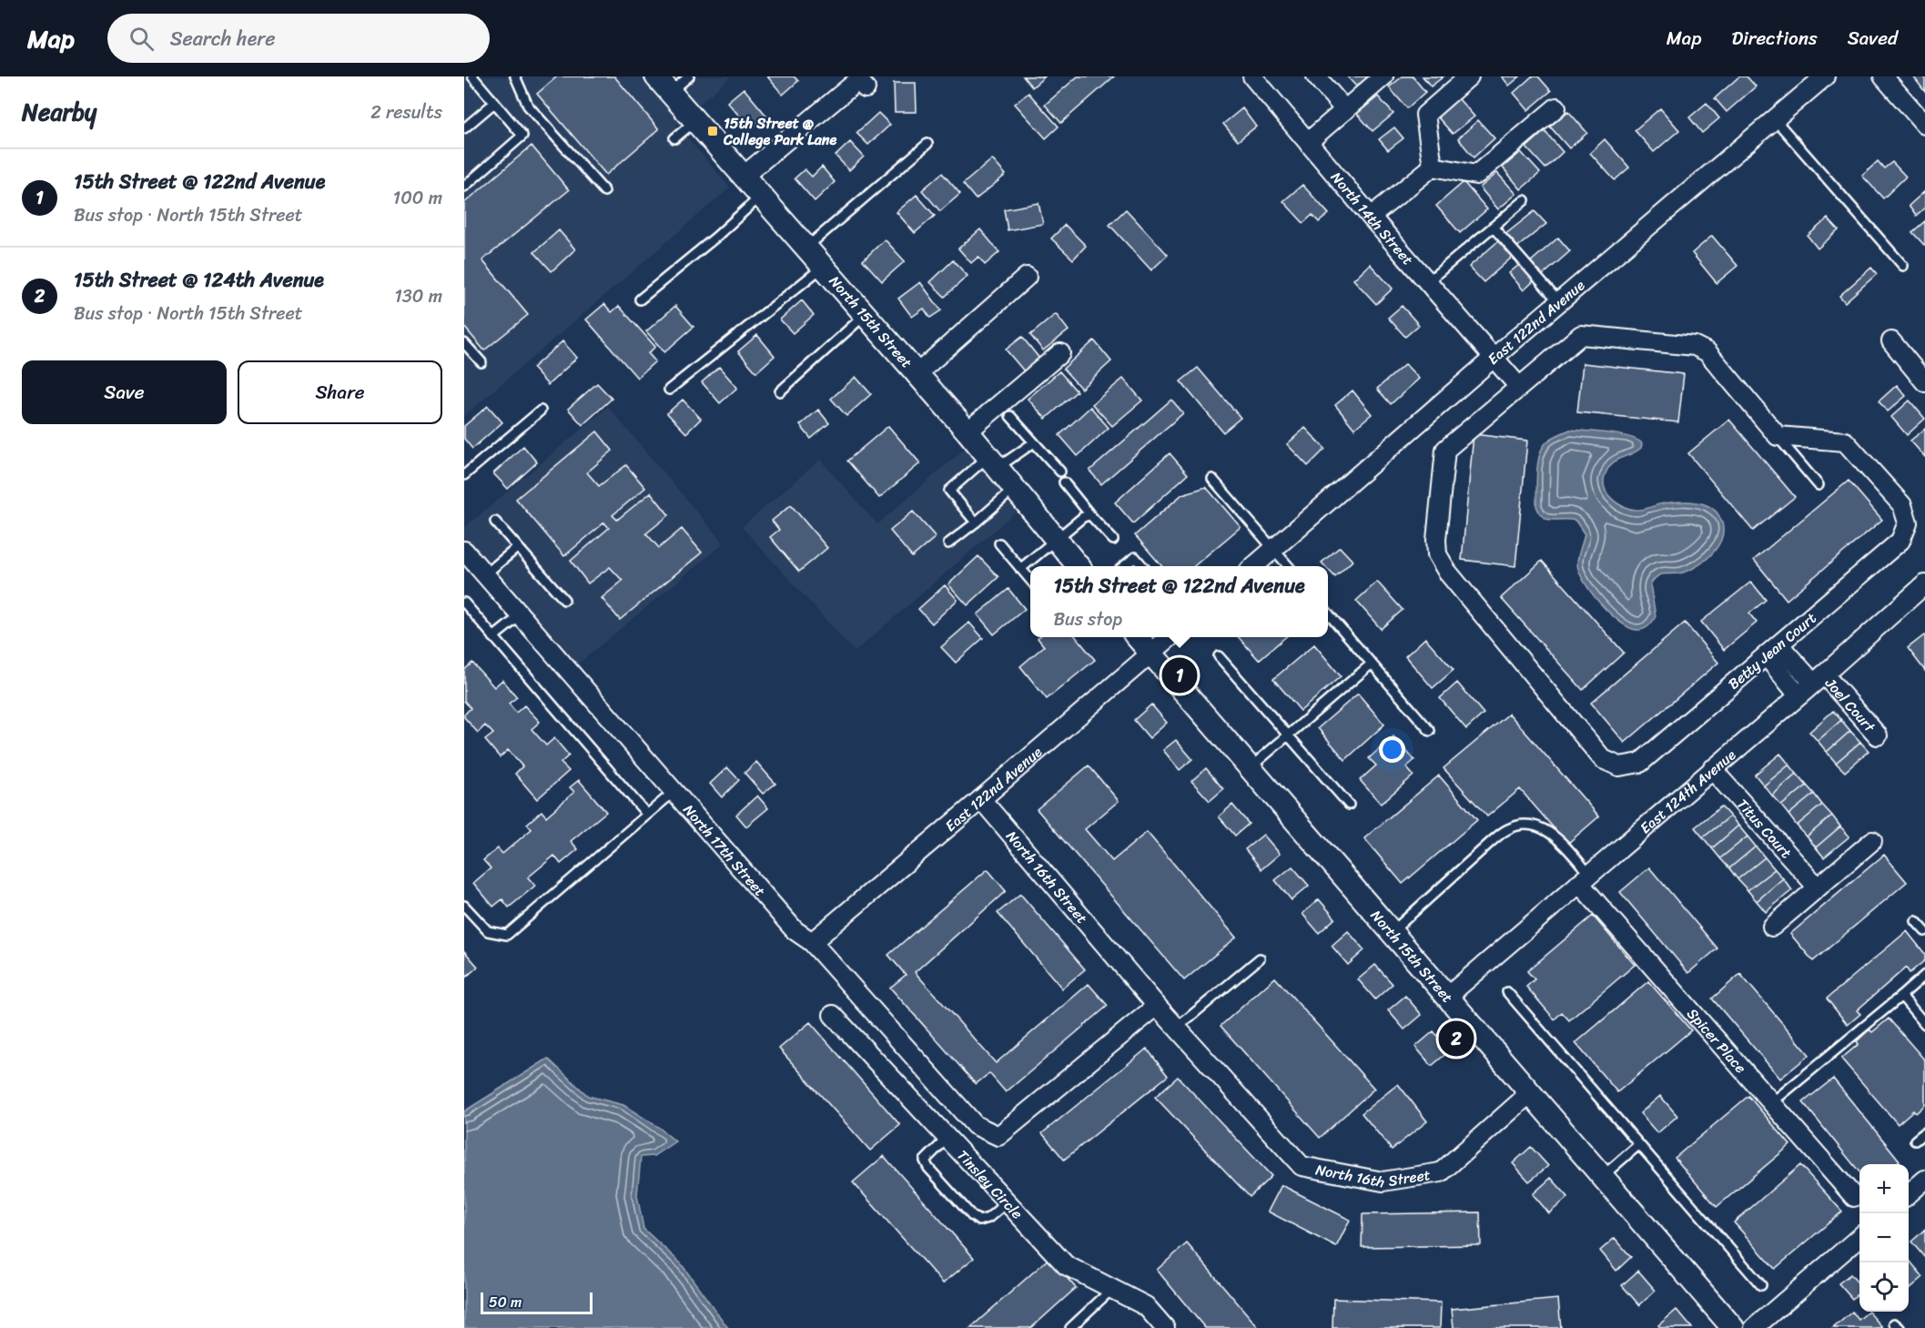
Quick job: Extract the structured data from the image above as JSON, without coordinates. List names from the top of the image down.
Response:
{
  "streets": {
    "street": [
      "North 14th Street",
      "North 15th Street",
      "East 122nd Avenue",
      "Betty Jean Court",
      "Joel Court",
      "East 124th Avenue",
      "Titus Court",
      "North 17th Street",
      "North 16th Street",
      "Spicer Place",
      "Tinsley Circle"
    ]
  },
  "crossings": [
    ["North 14th Street", "East 122nd Avenue"],
    ["North 15th Street", "East 122nd Avenue"],
    ["North 15th Street", "East 124th Avenue"],
    ["North 15th Street", "North 16th Street"],
    ["East 122nd Avenue", "North 17th Street"],
    ["East 122nd Avenue", "North 16th Street"],
    ["Betty Jean Court", "Joel Court"],
    ["Joel Court", "East 124th Avenue"],
    ["East 124th Avenue", "Titus Court"],
    ["East 124th Avenue", "Spicer Place"],
    ["North 17th Street", "North 16th Street"]
  ],
  "places": {
    "transit": ["15th Street @ College Park Lane"]
  },
  "scale_bar": "50 m",
  "page": {
    "header": "Map",
    "search": "Search here",
    "nav": ["Map", "Directions", "Saved"],
    "heading": ["Nearby", "2 results"],
    "list": [
      {
        "mark": "1",
        "name": "15th Street @ 122nd Avenue",
        "note": "Bus stop · North 15th Street",
        "value": "100 m"
      },
      {
        "mark": "2",
        "name": "15th Street @ 124th Avenue",
        "note": "Bus stop · North 15th Street",
        "value": "130 m"
      }
    ],
    "buttons": ["Save", "Share"],
    "popup": ["15th Street @ 122nd Avenue", "Bus stop"],
    "pins": ["1", "2"],
    "map_buttons": ["+", "−"],
    "scale": "50 m"
  }
}
